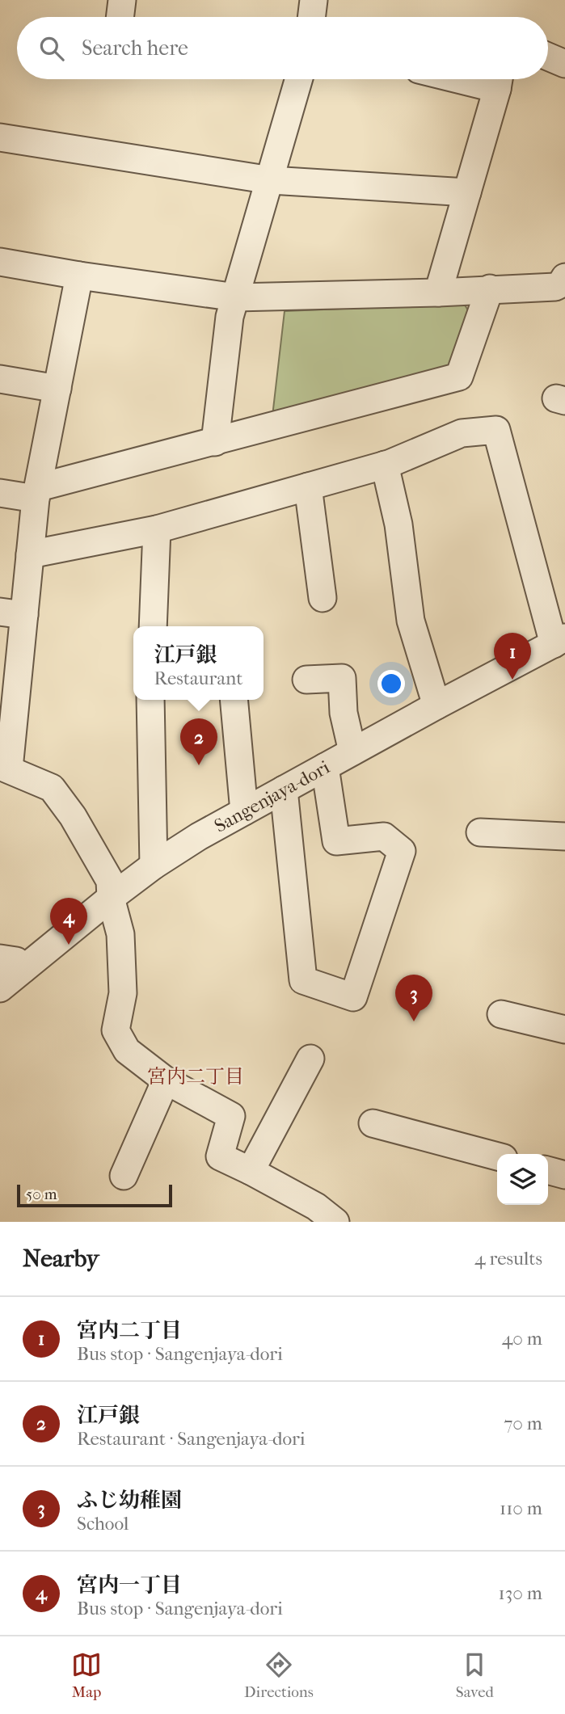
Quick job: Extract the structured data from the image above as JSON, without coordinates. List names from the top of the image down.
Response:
{
  "streets": {
    "street": ["Sangenjaya-dori"]
  },
  "districts": ["宮内二丁目"],
  "scale_bar": "50 m",
  "page": {
    "search": "Search here",
    "popup": ["江戸銀", "Restaurant"],
    "pins": [
      "1",
      "2",
      "4",
      "3"
    ],
    "scale": "50 m",
    "heading": ["Nearby", "4 results"],
    "list": [
      {
        "mark": "1",
        "name": "宮内二丁目",
        "note": "Bus stop · Sangenjaya-dori",
        "value": "40 m"
      },
      {
        "mark": "2",
        "name": "江戸銀",
        "note": "Restaurant · Sangenjaya-dori",
        "value": "70 m"
      },
      {
        "mark": "3",
        "name": "ふじ幼稚園",
        "note": "School",
        "value": "110 m"
      },
      {
        "mark": "4",
        "name": "宮内一丁目",
        "note": "Bus stop · Sangenjaya-dori",
        "value": "130 m"
      }
    ],
    "nav": ["Map", "Directions", "Saved"]
  }
}
